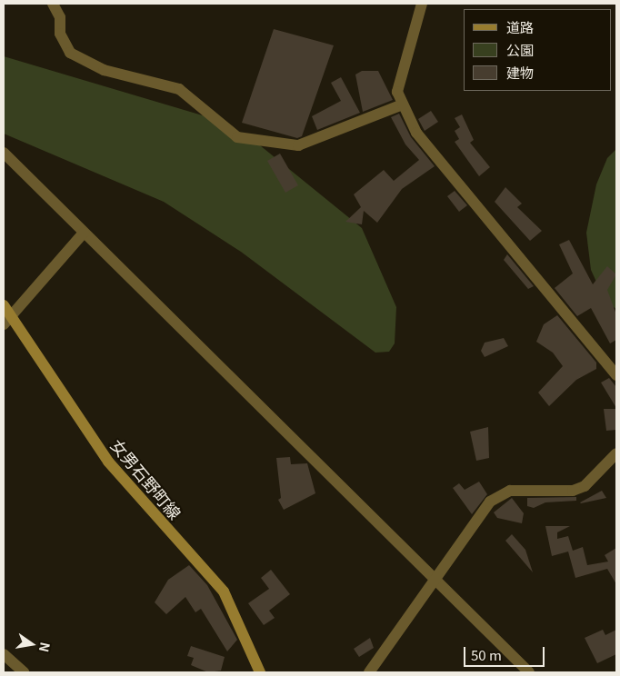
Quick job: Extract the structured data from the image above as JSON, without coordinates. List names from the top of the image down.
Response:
{
  "streets": {
    "main road": ["女男石野町線"]
  },
  "legend": ["道路", "公園", "建物"],
  "scale_bar": "50 m",
  "north": "right"
}
